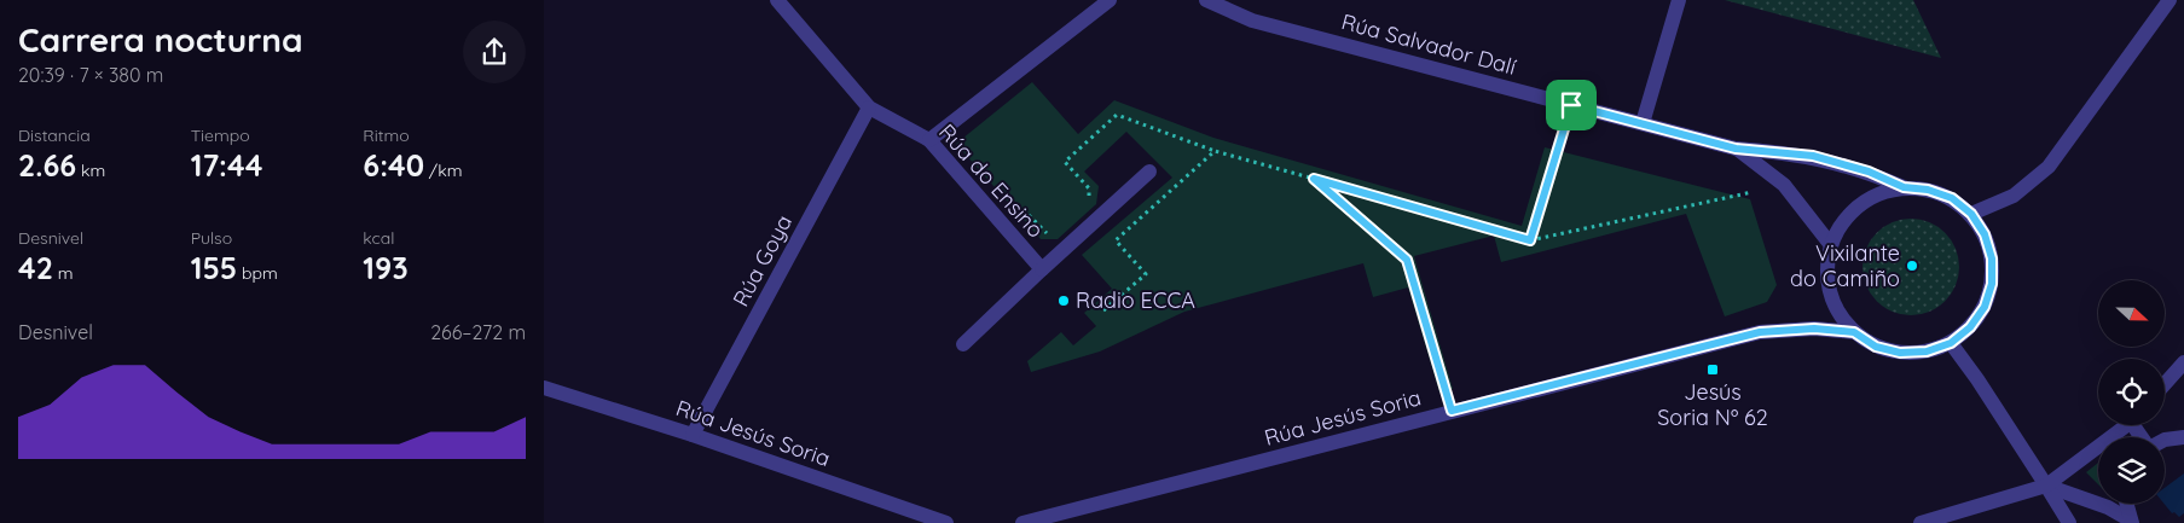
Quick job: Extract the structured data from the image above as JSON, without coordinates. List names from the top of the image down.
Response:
{
  "streets": {
    "street": [
      "Rúa Salvador Dalí",
      "Rúa do Ensino",
      "Rúa Goya",
      "Rúa Jesús Soria"
    ]
  },
  "crossings": [
    ["Rúa Salvador Dalí", "Rúa Jesús Soria"],
    ["Rúa do Ensino", "Rúa Goya"],
    ["Rúa Goya", "Rúa Jesús Soria"]
  ],
  "places": {
    "other": ["Vixilante do Camiño", "Radio ECCA"],
    "transit": ["Jesús Soria Nº 62"]
  },
  "north": "right",
  "page": {
    "heading": ["Carrera nocturna", "20:39 · 7 × 380 m"],
    "stats": [
      ["Distancia", "2.66 km"],
      ["Tiempo", "17:44"],
      ["Ritmo", "6:40 /km"],
      ["Desnivel", "42 m"],
      ["Pulso", "155 bpm"],
      ["kcal", "193"]
    ],
    "chart": ["Desnivel", "266–272 m"]
  }
}
